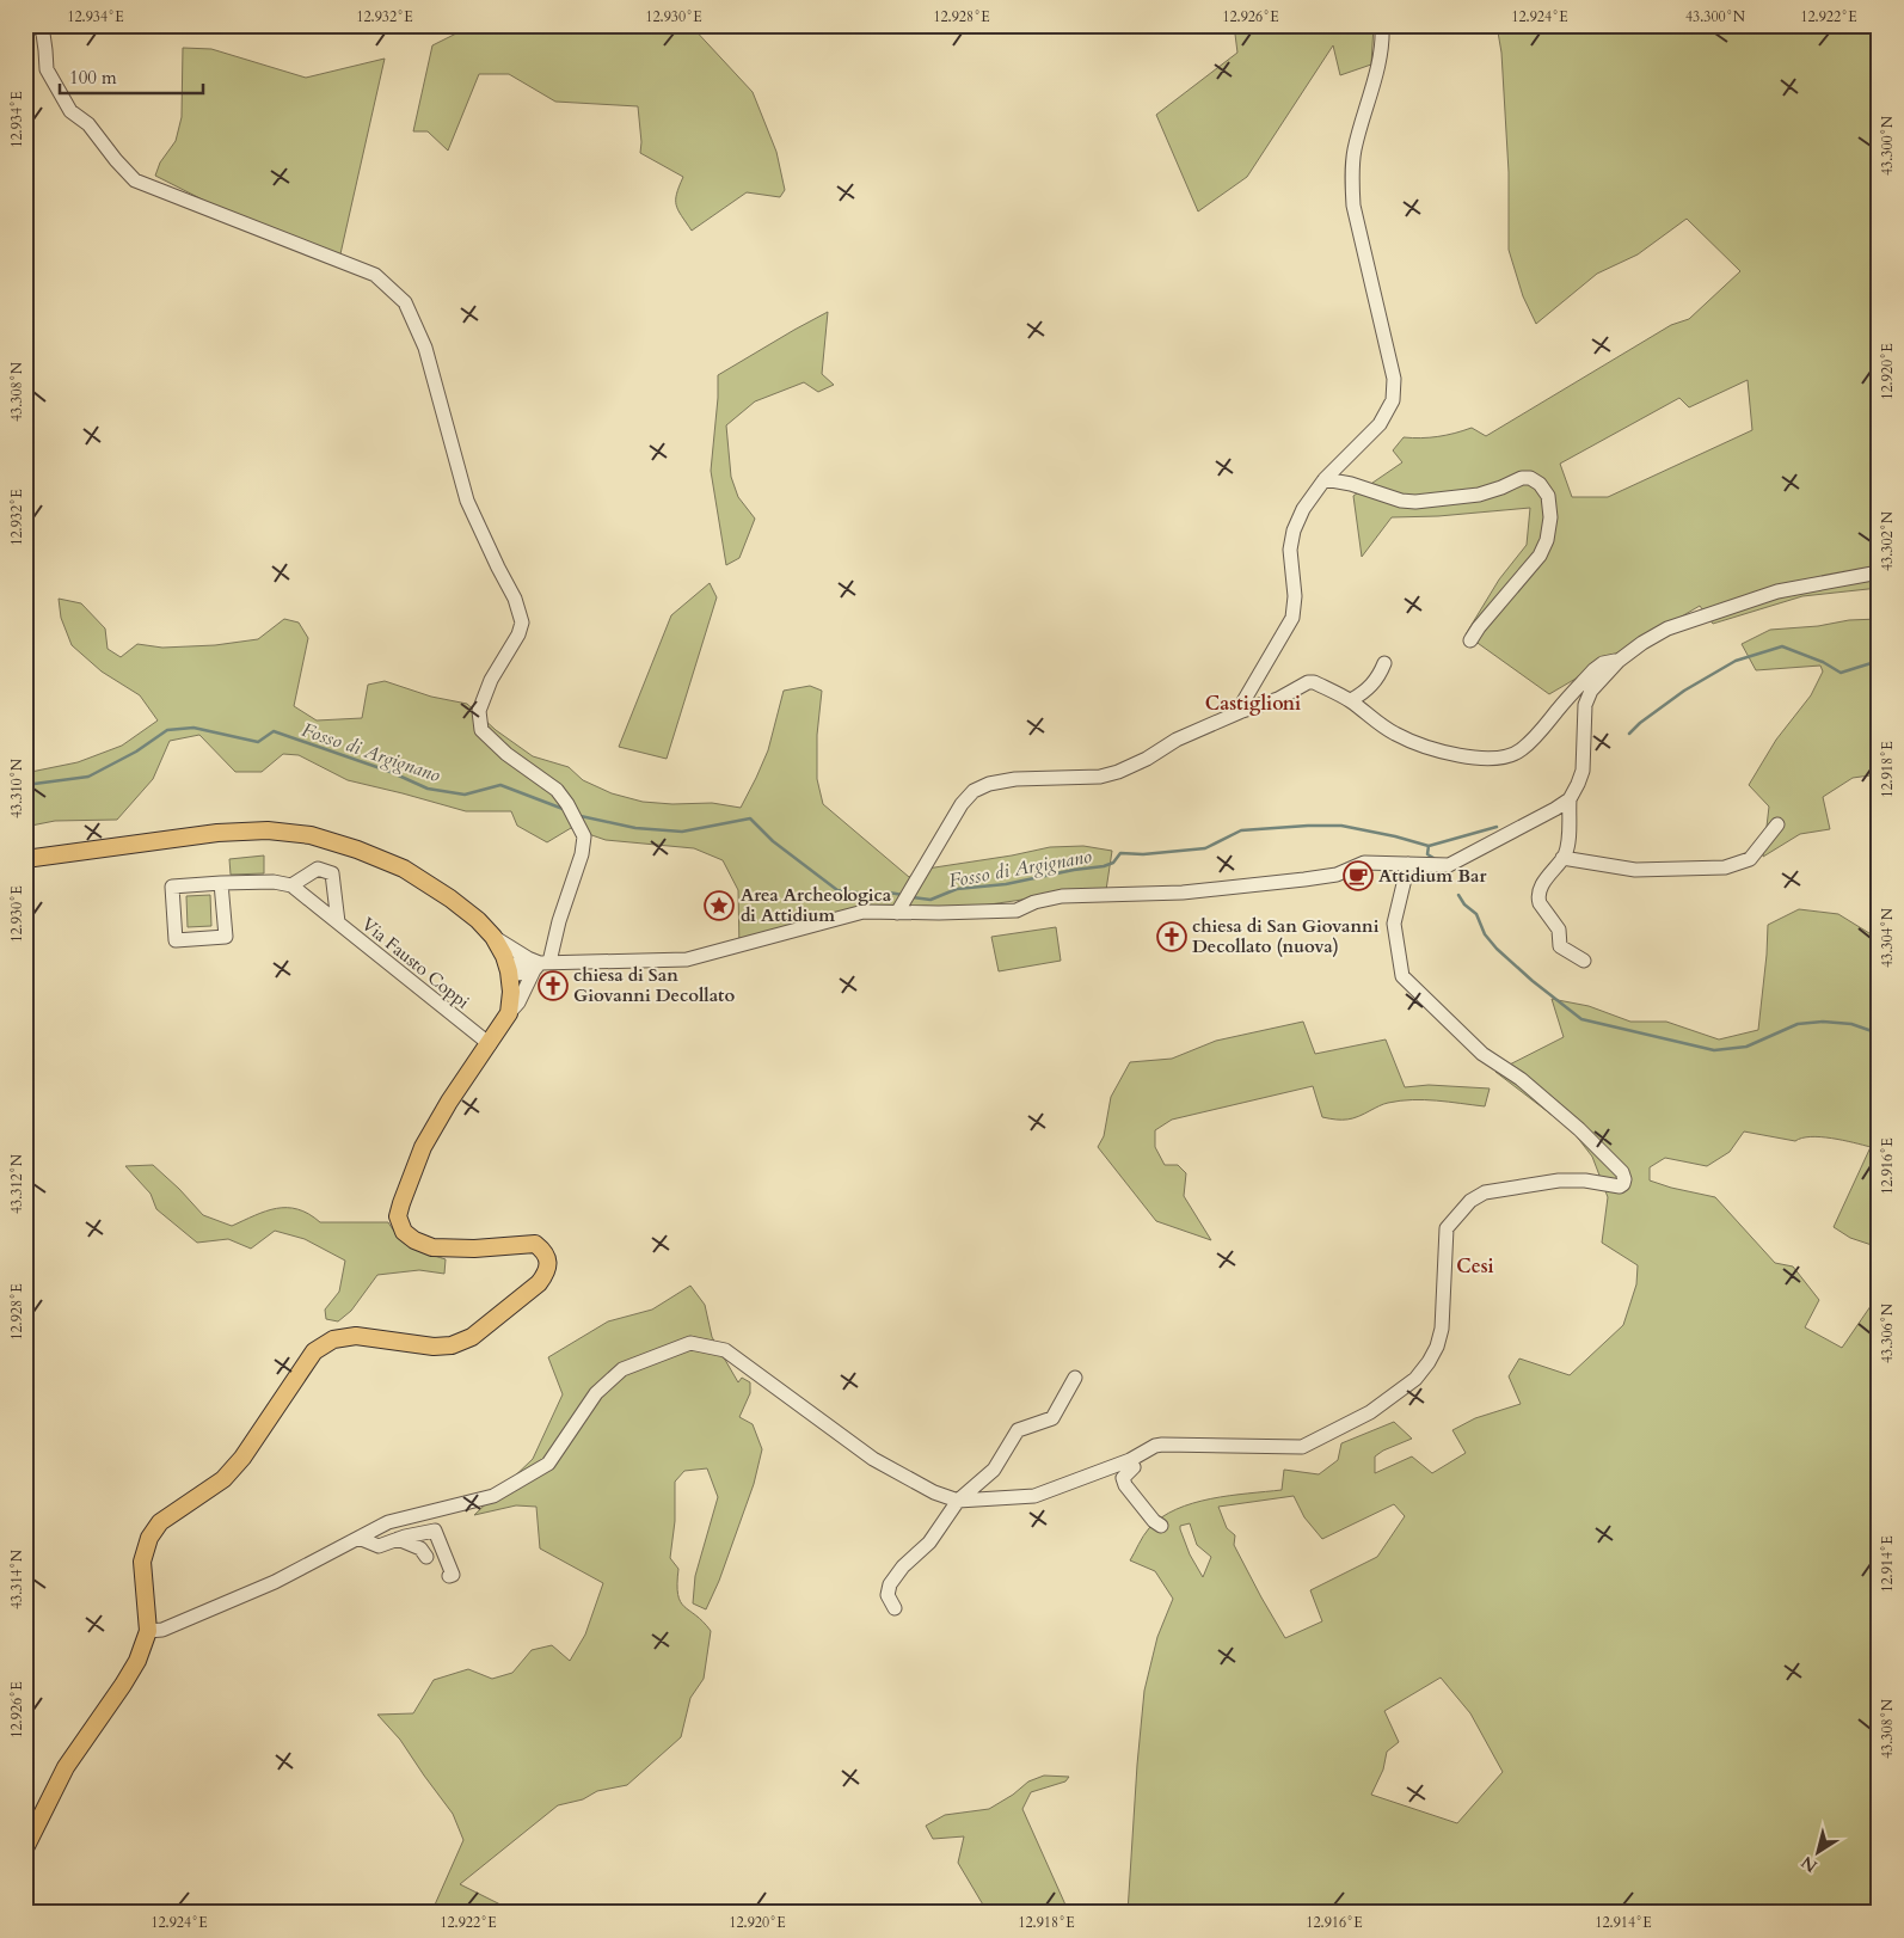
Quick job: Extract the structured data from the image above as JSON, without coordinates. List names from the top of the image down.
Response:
{
  "streets": {
    "street": ["Via Fausto Coppi"]
  },
  "districts": ["Castiglioni", "Cesi"],
  "water": ["Fosso di Argignano"],
  "places": {
    "cafe": ["Attidium Bar"],
    "place": ["Area Archeologica di Attidium"],
    "church": ["chiesa di San Giovanni Decollato (nuova)", "chiesa di San Giovanni Decollato"]
  },
  "scale_bar": "100 m",
  "north": "bottom left",
  "coordinates": [
    "12.934°E",
    "12.932°E",
    "12.930°E",
    "12.928°E",
    "12.926°E",
    "12.924°E",
    "43.300°N",
    "12.922°E",
    "12.920°E",
    "43.308°N",
    "43.302°N",
    "12.918°E",
    "43.310°N",
    "43.304°N",
    "12.916°E",
    "43.312°N",
    "43.306°N",
    "12.914°E",
    "43.314°N"
  ]
}
